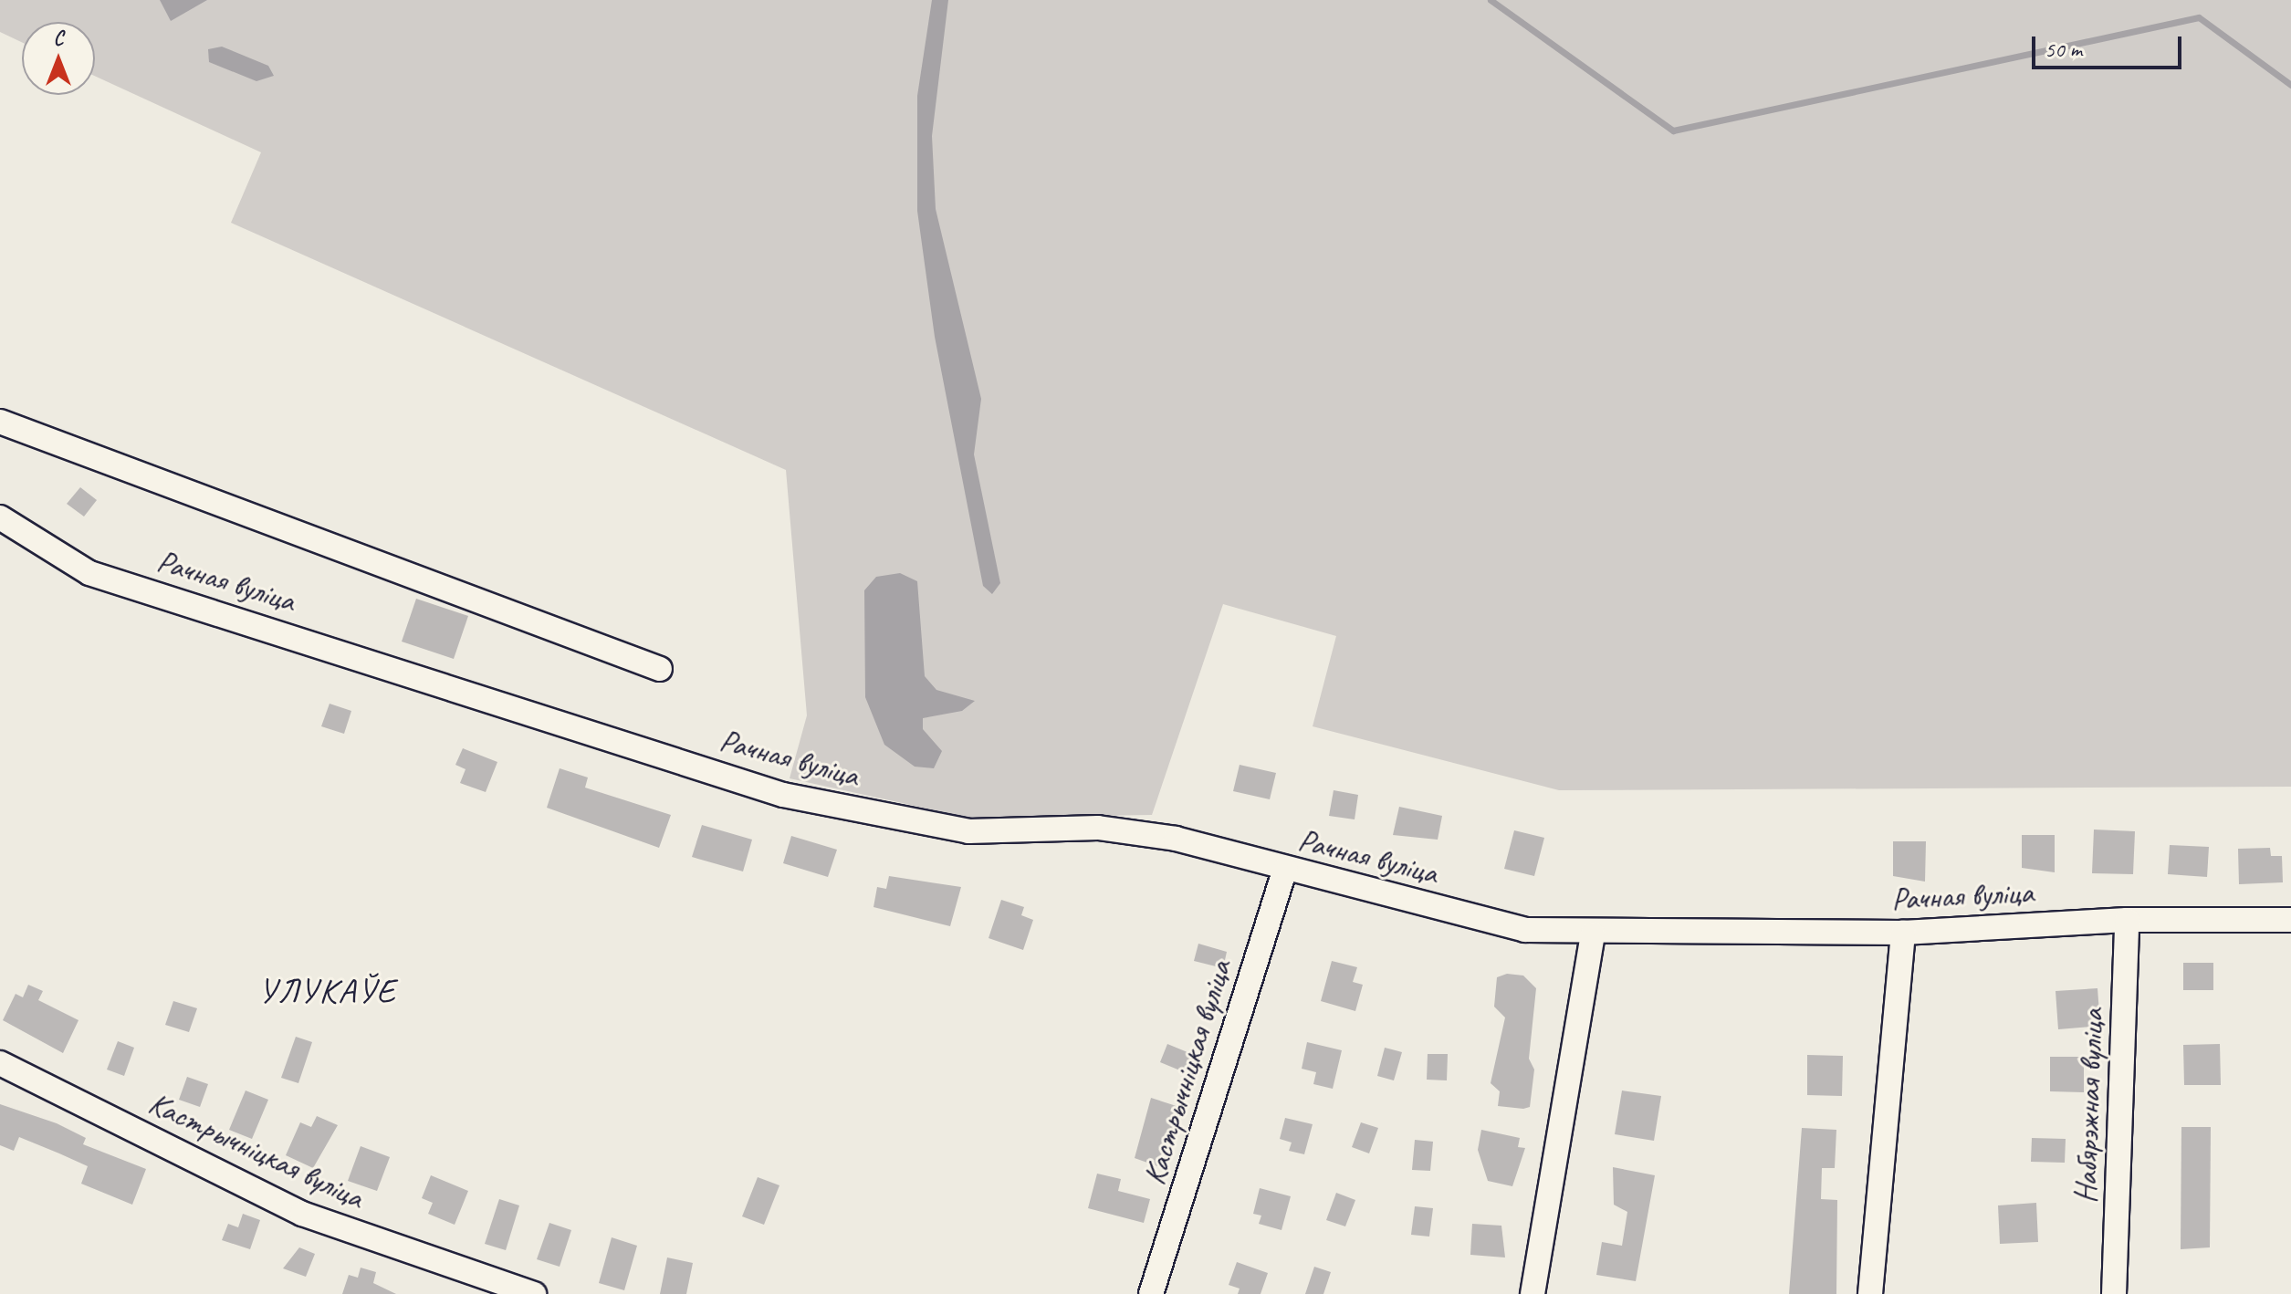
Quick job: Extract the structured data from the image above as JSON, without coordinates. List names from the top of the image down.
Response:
{
  "streets": {
    "street": ["Рачная вуліца", "Кастрычніцкая вуліца", "Набярэжная вуліца"]
  },
  "crossings": [
    ["Рачная вуліца", "Кастрычніцкая вуліца"],
    ["Рачная вуліца", "Набярэжная вуліца"]
  ],
  "districts": ["УЛУКАЎЕ"],
  "scale_bar": "50 m",
  "north": "top"
}
